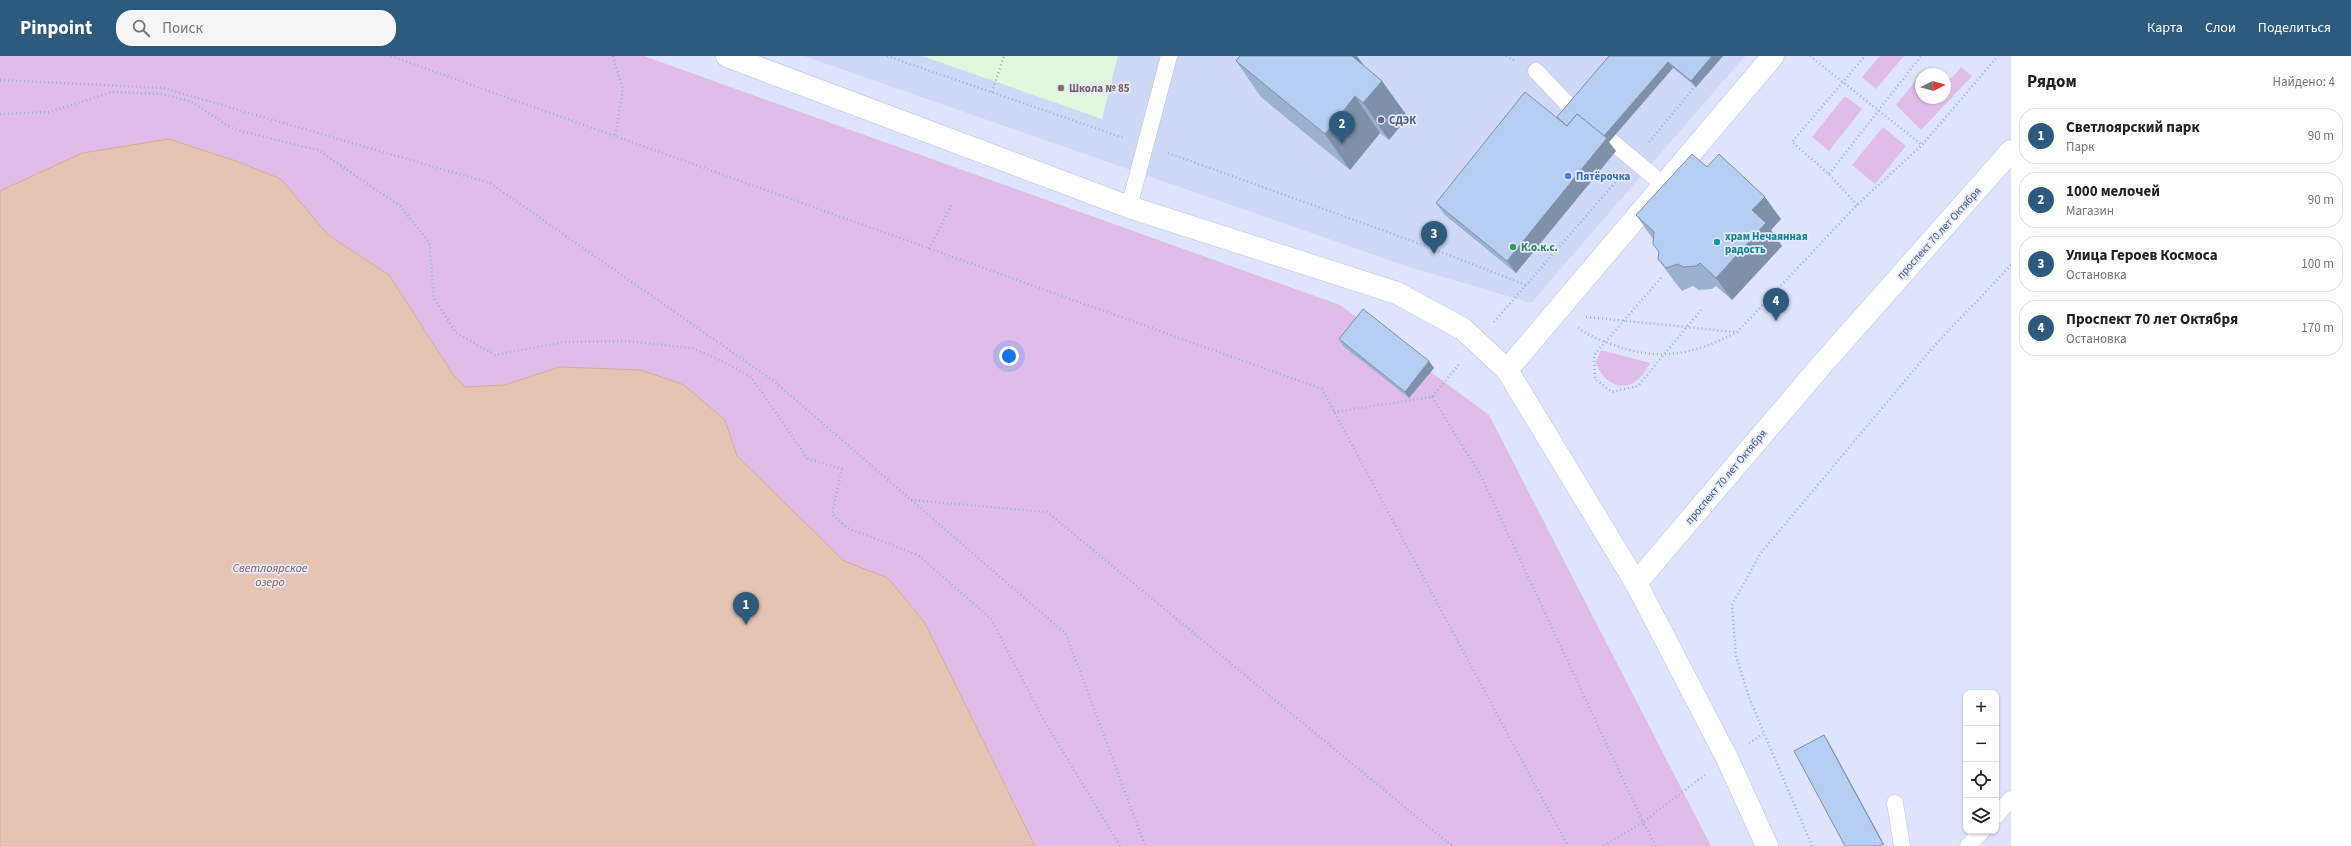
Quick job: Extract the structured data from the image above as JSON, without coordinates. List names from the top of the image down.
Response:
{
  "streets": {
    "street": ["проспект 70 лет Октября"]
  },
  "water": ["Светлоярское озеро"],
  "places": [
    "Школа № 85",
    "СДЭК",
    "Пятёрочка",
    "храм Нечаянная радость",
    "К.о.к.с."
  ],
  "north": "right",
  "page": {
    "header": "Pinpoint",
    "search": "Поиск",
    "nav": ["Карта", "Слои", "Поделиться"],
    "heading": ["Рядом", "Найдено: 4"],
    "list": [
      {
        "mark": "1",
        "name": "Светлоярский парк",
        "note": "Парк",
        "value": "90 m"
      },
      {
        "mark": "2",
        "name": "1000 мелочей",
        "note": "Магазин",
        "value": "90 m"
      },
      {
        "mark": "3",
        "name": "Улица Героев Космоса",
        "note": "Остановка",
        "value": "100 m"
      },
      {
        "mark": "4",
        "name": "Проспект 70 лет Октября",
        "note": "Остановка",
        "value": "170 m"
      }
    ],
    "pins": [
      "2",
      "3",
      "4",
      "1"
    ],
    "map_buttons": ["+", "−"]
  }
}
